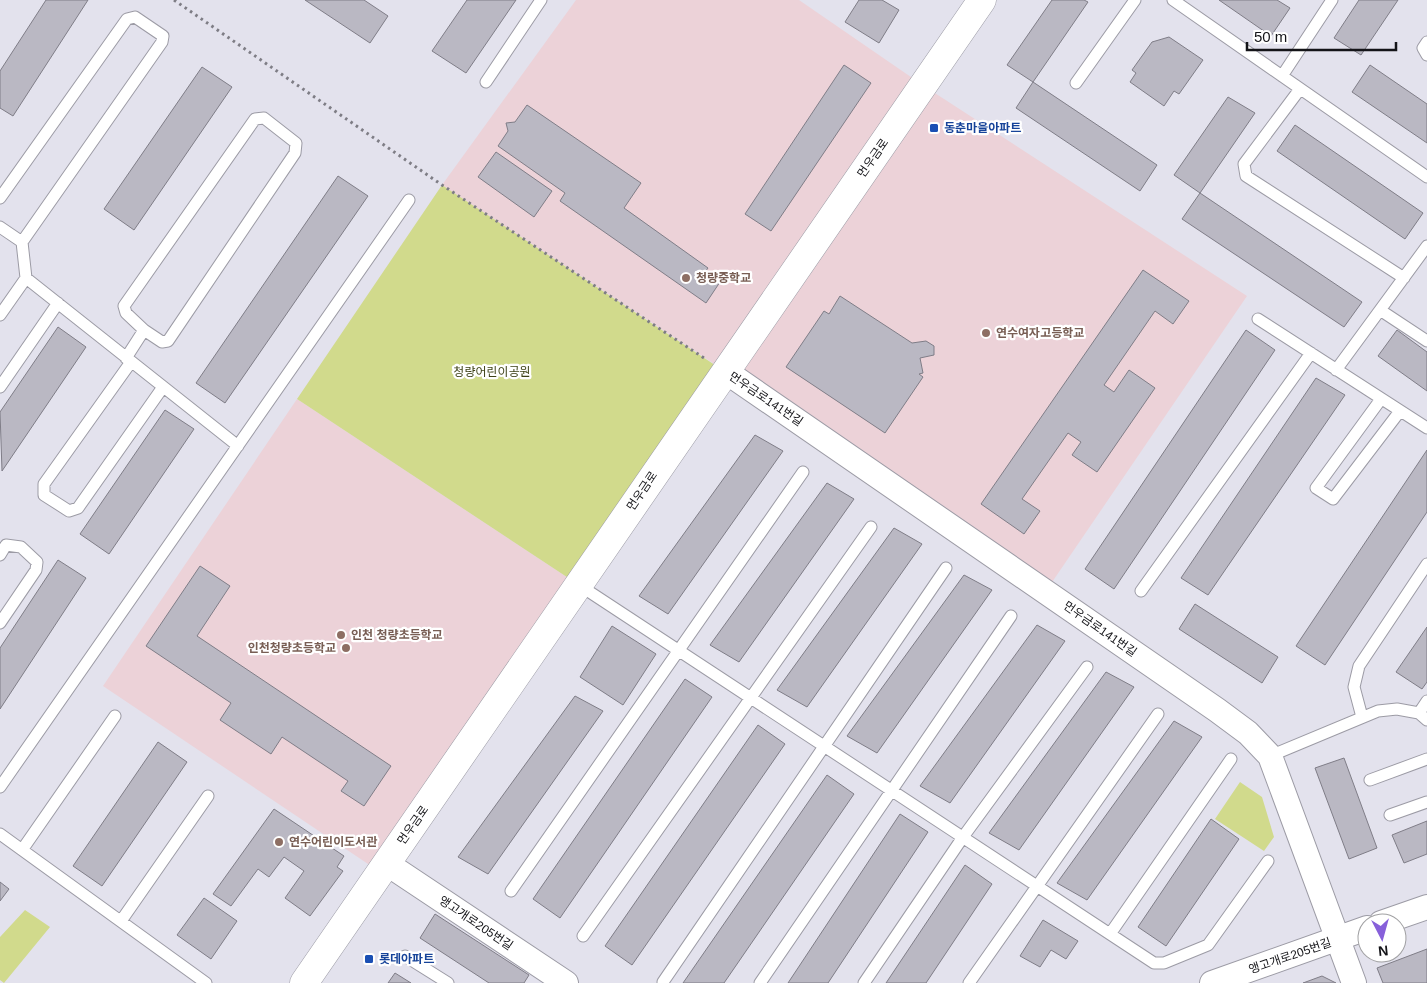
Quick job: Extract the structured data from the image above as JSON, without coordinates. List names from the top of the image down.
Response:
{
  "streets": {
    "main road": ["먼우금로"],
    "street": ["먼우금로141번길", "앵고개로205번길"]
  },
  "crossings": [
    ["먼우금로", "먼우금로141번길"],
    ["먼우금로", "앵고개로205번길"],
    ["먼우금로141번길", "앵고개로205번길"]
  ],
  "parks": ["청량어린이공원"],
  "places": {
    "transit": ["동춘마을아파트", "롯데아파트"],
    "other": [
      "청량중학교",
      "연수여자고등학교",
      "인천 청량초등학교",
      "인천청량초등학교",
      "연수어린이도서관"
    ]
  },
  "scale_bar": "50 m",
  "north": "bottom"
}
